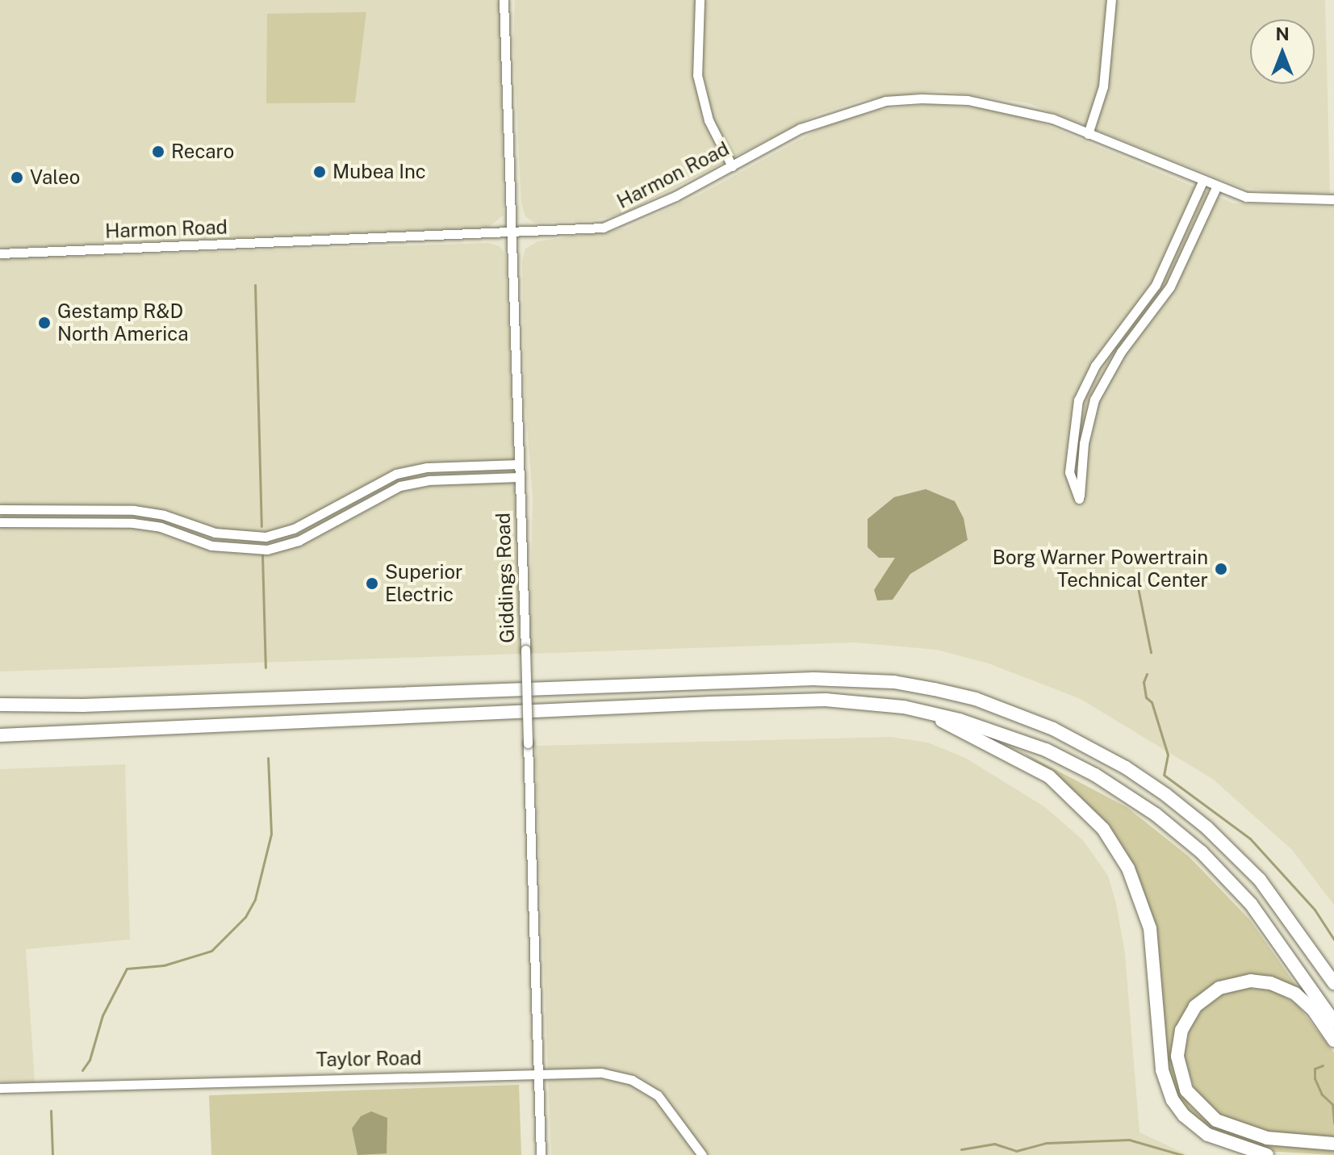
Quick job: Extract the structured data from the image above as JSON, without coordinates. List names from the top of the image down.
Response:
{
  "streets": {
    "street": ["Harmon Road", "Giddings Road", "Taylor Road"]
  },
  "crossings": [
    ["Harmon Road", "Giddings Road"],
    ["Giddings Road", "Taylor Road"]
  ],
  "places": [
    "Recaro",
    "Mubea Inc",
    "Valeo",
    "Gestamp R&D North America",
    "Borg Warner Powertrain Technical Center",
    "Superior Electric"
  ],
  "north": "top"
}
